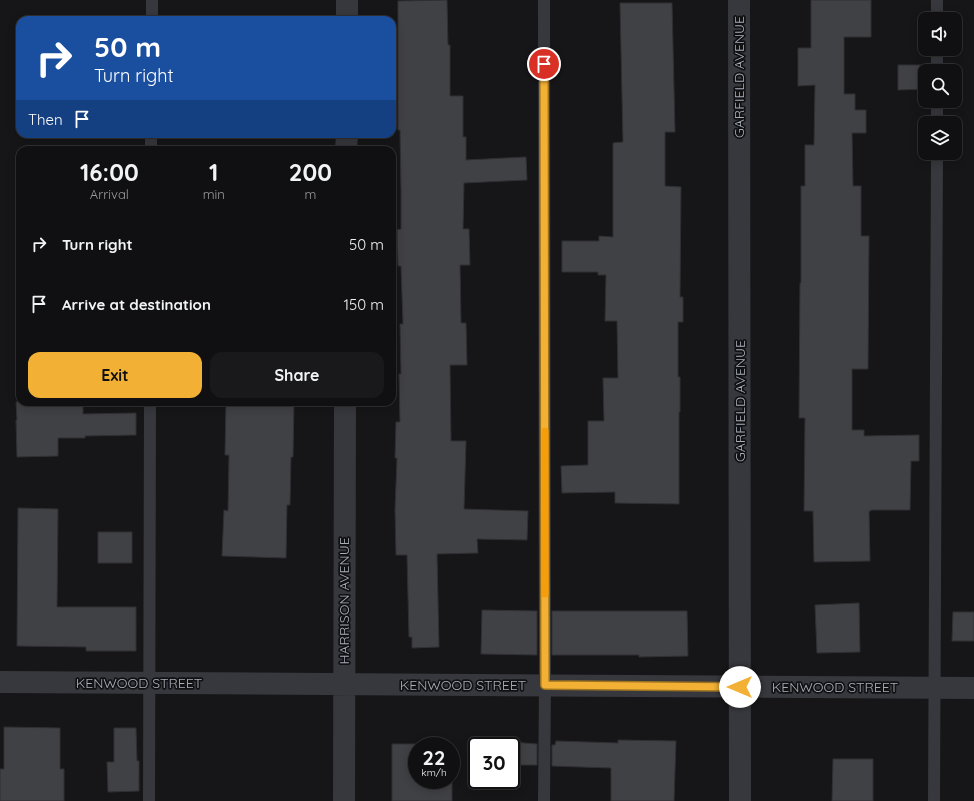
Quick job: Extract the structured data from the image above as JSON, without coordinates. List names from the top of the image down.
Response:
{
  "streets": {
    "street": ["GARFIELD AVENUE", "HARRISON AVENUE", "KENWOOD STREET"]
  },
  "crossings": [
    ["GARFIELD AVENUE", "KENWOOD STREET"],
    ["HARRISON AVENUE", "KENWOOD STREET"]
  ],
  "page": {
    "turn": ["50 m", "Turn right"],
    "then": "Then",
    "eta": [
      "16:00",
      "Arrival",
      "1",
      "min",
      "200",
      "m"
    ],
    "list": [
      {
        "name": "Turn right",
        "value": "50 m"
      },
      {
        "name": "Arrive at destination",
        "value": "150 m"
      }
    ],
    "buttons": ["Exit", "Share"],
    "speed": "22 km/h",
    "limit": "30"
  }
}
